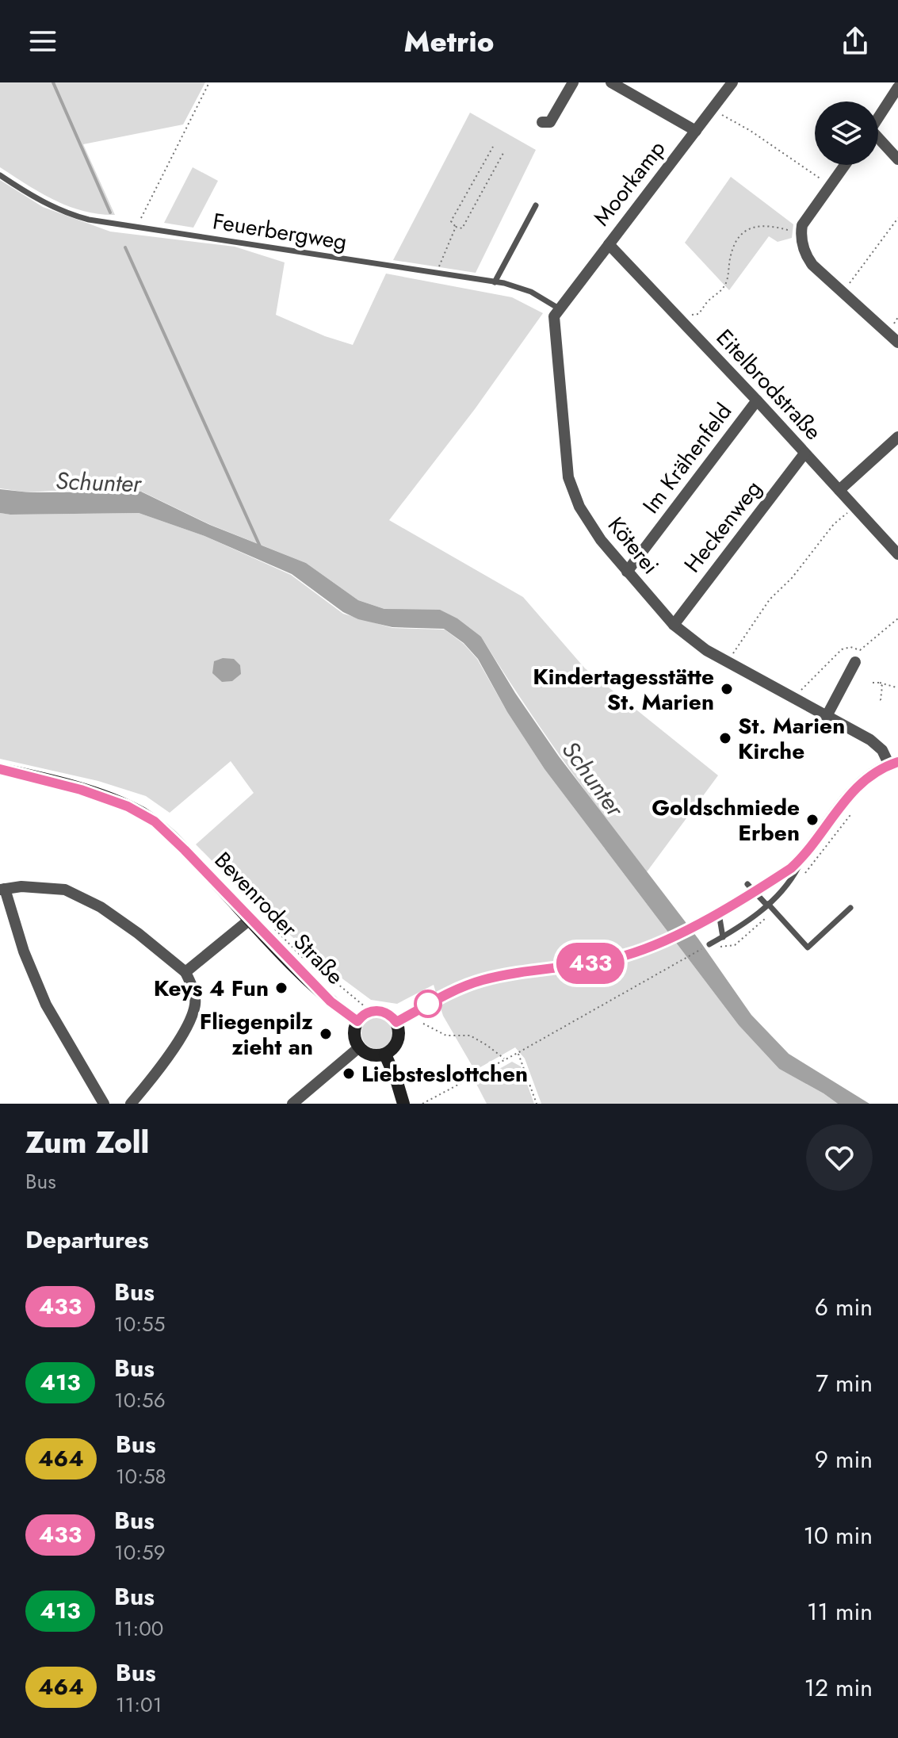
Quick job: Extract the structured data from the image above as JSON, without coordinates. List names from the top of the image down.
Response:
{
  "streets": {
    "main road": ["Bevenroder Straße"],
    "street": [
      "Moorkamp",
      "Eitelbrodstraße",
      "Im Krähenfeld",
      "Heckenweg",
      "Köterei"
    ],
    "lane": ["Feuerbergweg"]
  },
  "crossings": [
    ["Moorkamp", "Feuerbergweg"],
    ["Moorkamp", "Eitelbrodstraße"],
    ["Moorkamp", "Köterei"],
    ["Feuerbergweg", "Köterei"],
    ["Eitelbrodstraße", "Im Krähenfeld"],
    ["Eitelbrodstraße", "Heckenweg"],
    ["Im Krähenfeld", "Köterei"],
    ["Heckenweg", "Köterei"]
  ],
  "water": ["Schunter"],
  "places": [
    "Kindertagesstätte St. Marien",
    "St. Marien Kirche",
    "Goldschmiede Erben",
    "Keys 4 Fun",
    "Fliegenpilz zieht an",
    "Liebsteslottchen"
  ],
  "lines": ["bus line 433"],
  "page": {
    "header": "Metrio",
    "on_map": "433",
    "heading": [
      ["Zum Zoll", "Bus"],
      "Departures"
    ],
    "list": [
      {
        "mark": "433",
        "name": "Bus",
        "note": "10:55",
        "value": "6 min"
      },
      {
        "mark": "413",
        "name": "Bus",
        "note": "10:56",
        "value": "7 min"
      },
      {
        "mark": "464",
        "name": "Bus",
        "note": "10:58",
        "value": "9 min"
      },
      {
        "mark": "433",
        "name": "Bus",
        "note": "10:59",
        "value": "10 min"
      },
      {
        "mark": "413",
        "name": "Bus",
        "note": "11:00",
        "value": "11 min"
      },
      {
        "mark": "464",
        "name": "Bus",
        "note": "11:01",
        "value": "12 min"
      }
    ]
  }
}
